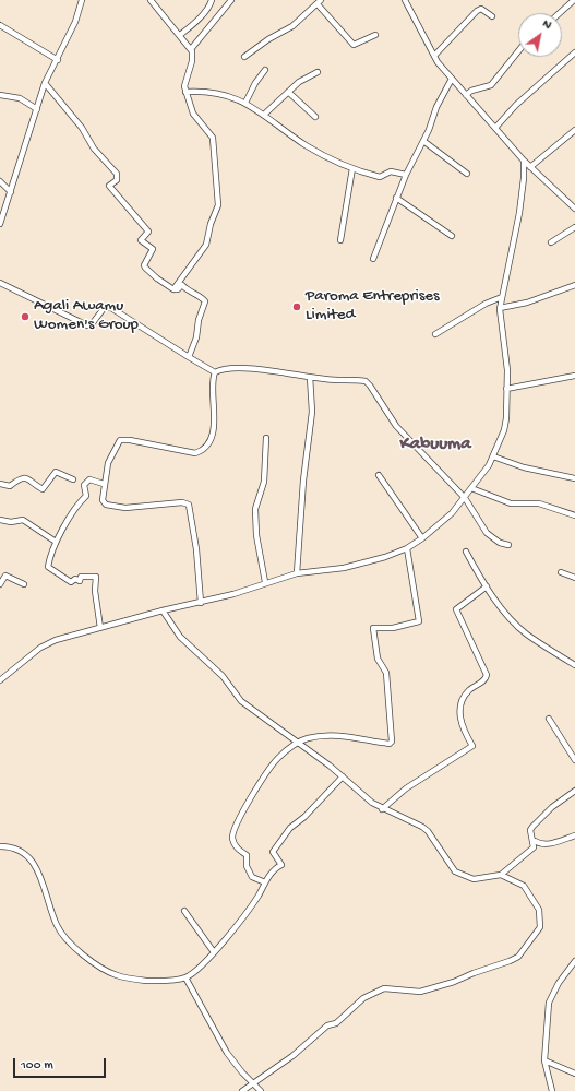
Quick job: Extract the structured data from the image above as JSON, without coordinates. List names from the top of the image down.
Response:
{
  "districts": ["Kabuuma"],
  "places": ["Paroma Entreprises Limited", "Agali Awamu Women's Group"],
  "scale_bar": "100 m",
  "north": "top right"
}
